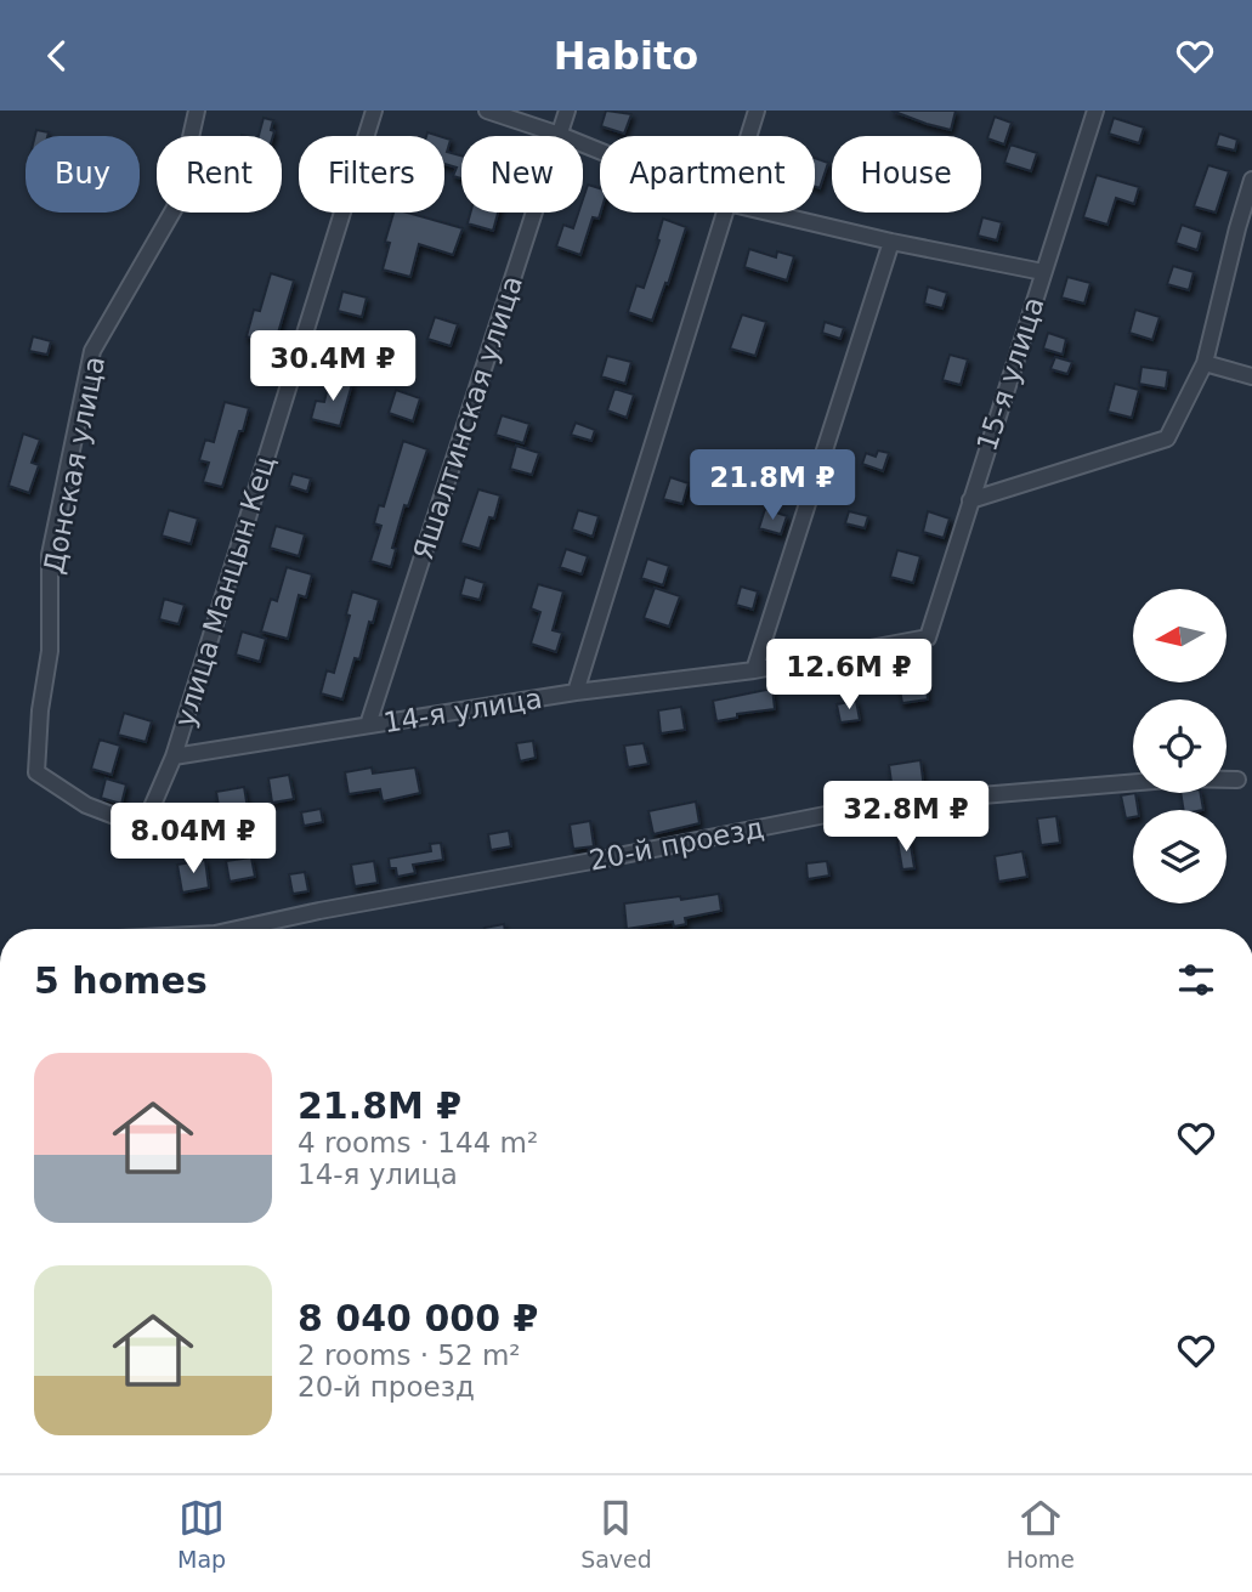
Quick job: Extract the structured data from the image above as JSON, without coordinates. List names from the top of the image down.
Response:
{
  "streets": {
    "street": [
      "15-я улица",
      "Яшалтинская улица",
      "Донская улица",
      "улица Манцын Кец",
      "14-я улица",
      "20-й проезд"
    ]
  },
  "crossings": [
    ["15-я улица", "14-я улица"],
    ["Яшалтинская улица", "14-я улица"],
    ["Донская улица", "улица Манцын Кец"],
    ["улица Манцын Кец", "14-я улица"]
  ],
  "north": "left",
  "page": {
    "header": "Habito",
    "chip": [
      "Buy",
      "Rent",
      "Filters",
      "New",
      "Apartment",
      "House"
    ],
    "price": [
      "30.4M ₽",
      "21.8M ₽",
      "12.6M ₽",
      "32.8M ₽",
      "8.04M ₽"
    ],
    "heading": "5 homes",
    "list": [
      {
        "name": "21.8M ₽",
        "note": "4 rooms · 144 m² · 14-я улица"
      },
      {
        "name": "8 040 000 ₽",
        "note": "2 rooms · 52 m² · 20-й проезд"
      }
    ],
    "tabs": ["Map", "Saved", "Home"]
  }
}
